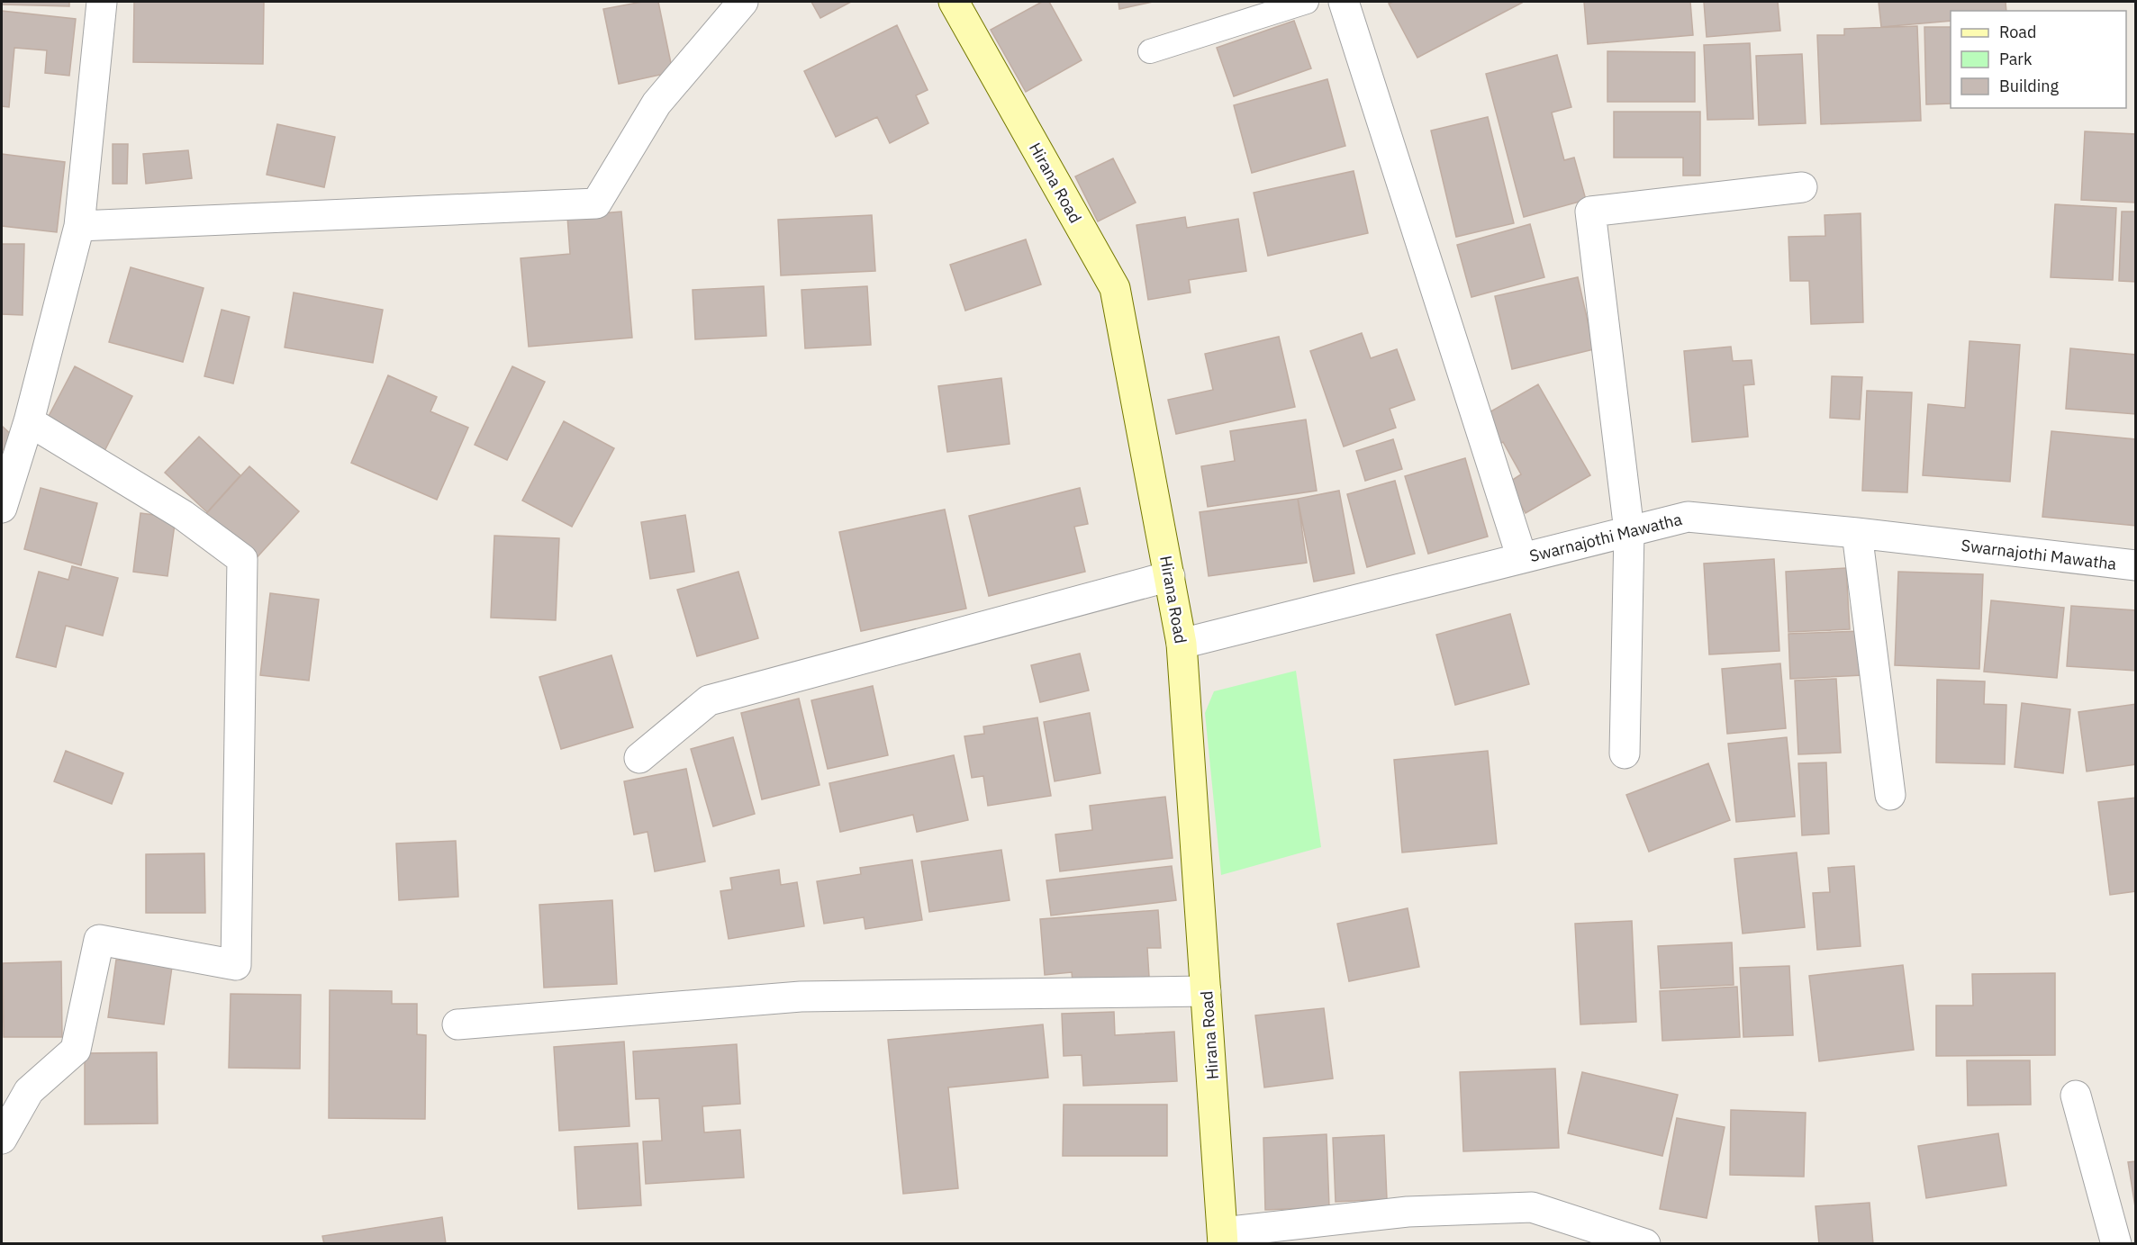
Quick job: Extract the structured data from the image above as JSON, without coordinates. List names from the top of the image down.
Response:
{
  "streets": {
    "street": ["Hirana Road", "Swarnajothi Mawatha"]
  },
  "crossings": [
    ["Hirana Road", "Swarnajothi Mawatha"]
  ],
  "legend": ["Road", "Park", "Building"]
}
